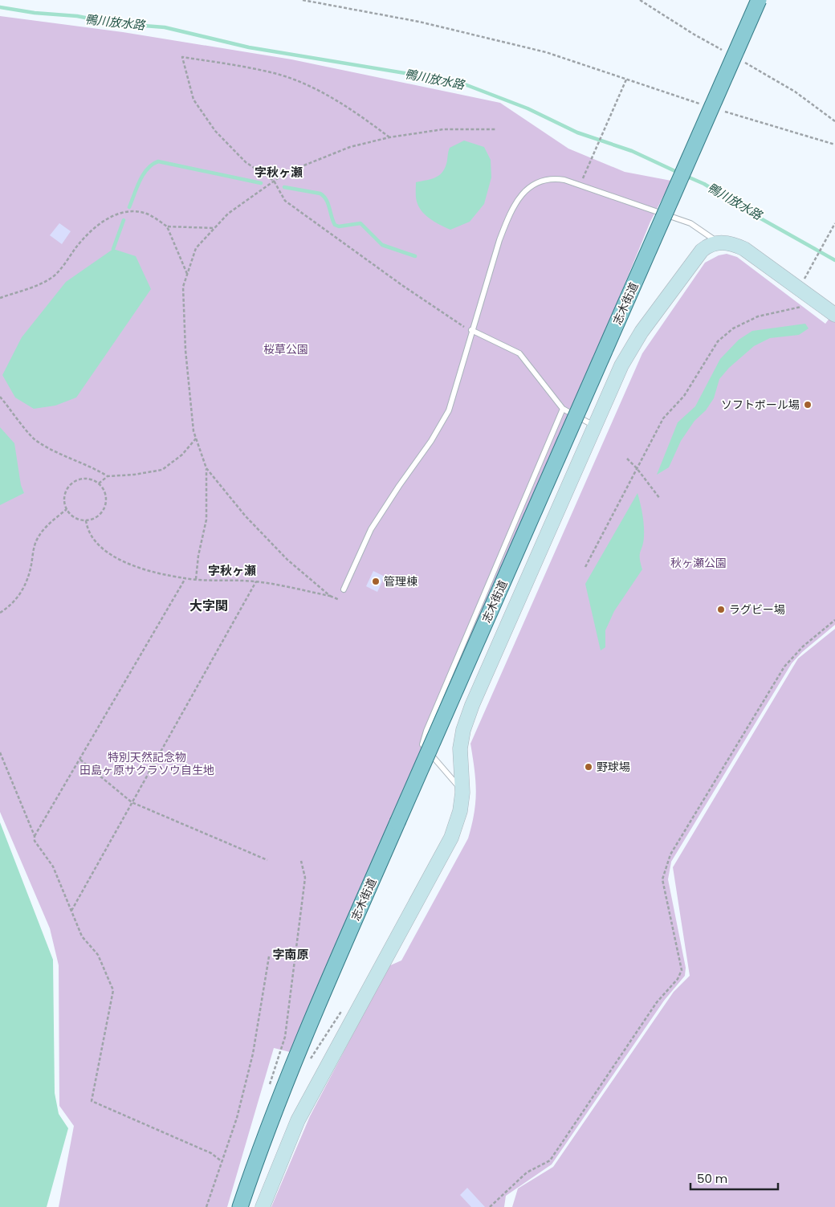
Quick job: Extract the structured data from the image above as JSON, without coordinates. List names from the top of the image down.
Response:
{
  "streets": {
    "main road": ["志木街道"]
  },
  "districts": [
    "字秋ヶ瀬",
    "字秋ヶ瀬",
    "大字関",
    "字南原"
  ],
  "water": ["鴨川放水路"],
  "parks": ["桜草公園", "秋ヶ瀬公園", "特別天然記念物 田島ヶ原サクラソウ自生地"],
  "places": [
    "ソフトボール場",
    "管理棟",
    "ラグビー場",
    "野球場"
  ],
  "scale_bar": "50 m"
}
